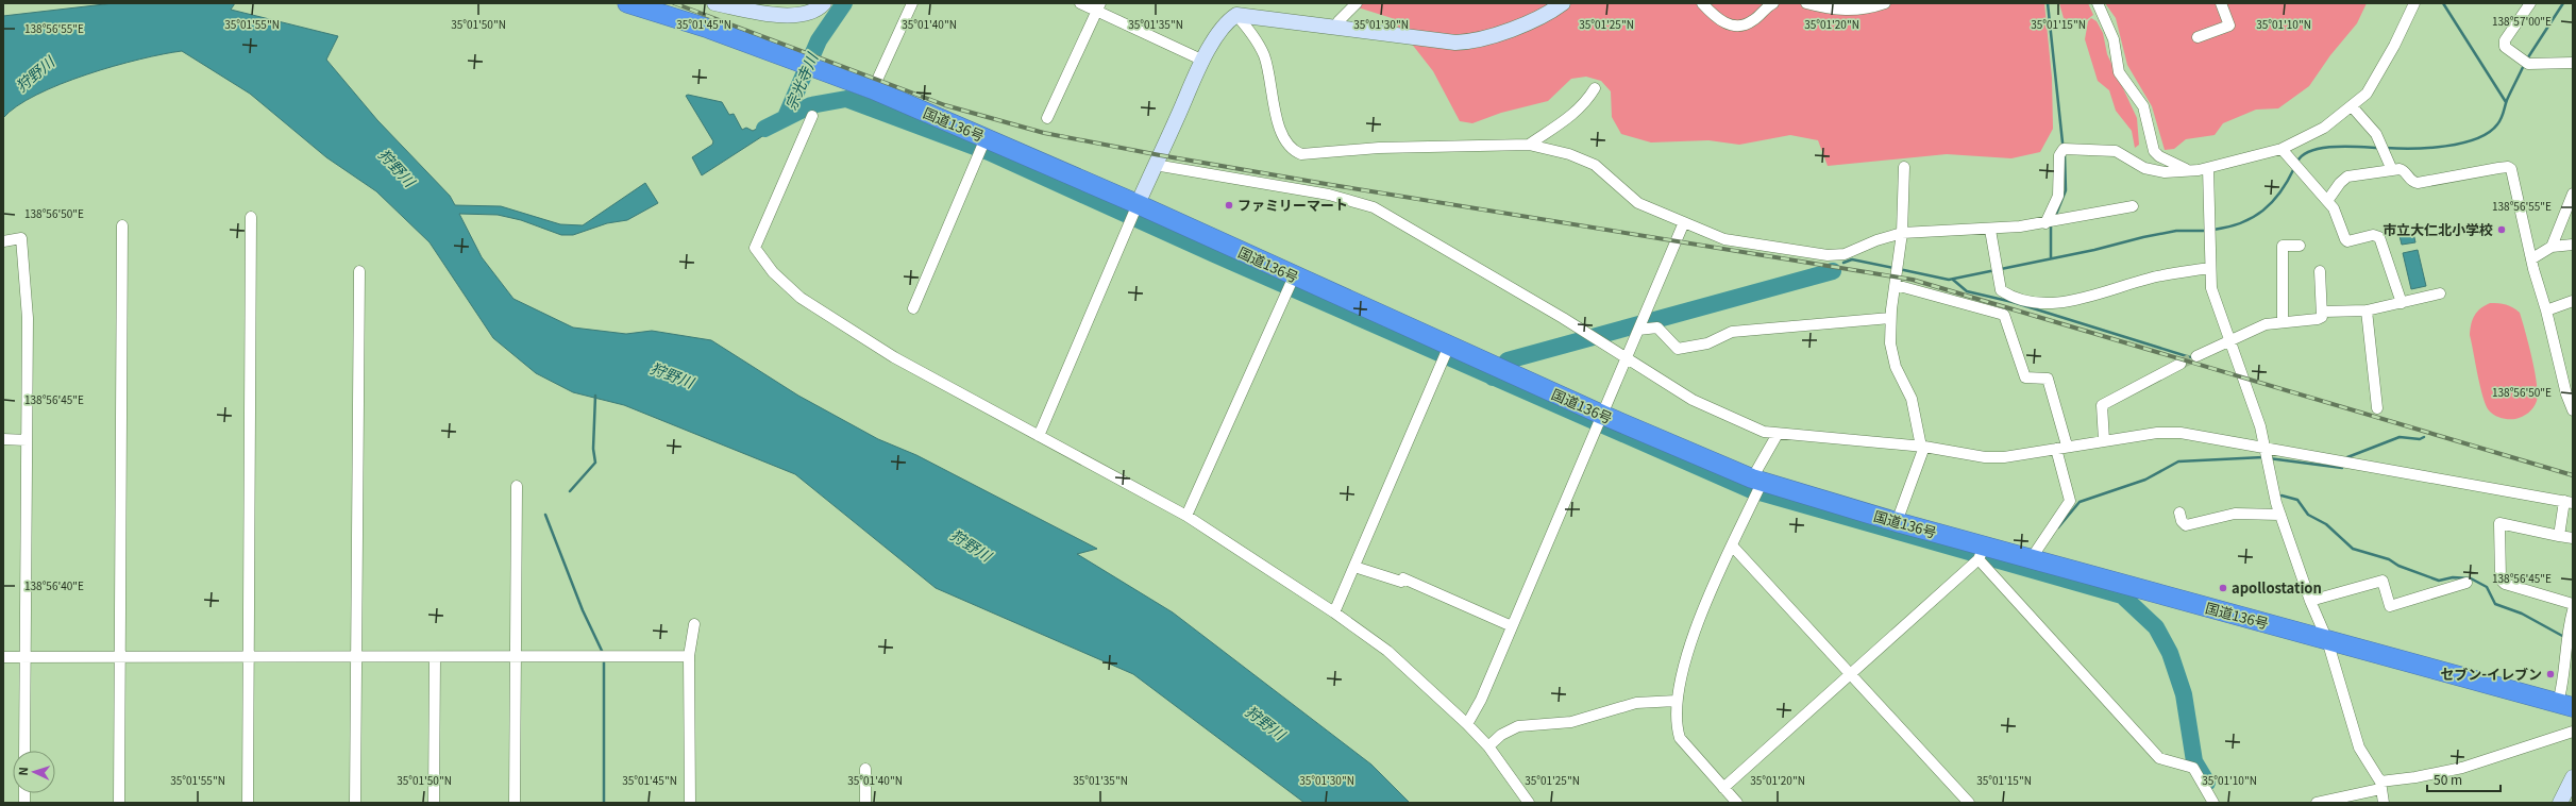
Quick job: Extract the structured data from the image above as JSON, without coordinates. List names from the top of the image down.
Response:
{
  "streets": {
    "highway": ["国道136号"]
  },
  "water": ["狩野川", "宗光寺川"],
  "places": [
    "ファミリーマート",
    "市立大仁北小学校",
    "apollostation",
    "セブン-イレブン"
  ],
  "scale_bar": "50 m",
  "north": "left",
  "coordinates": [
    "138°57'00\"E",
    "35°01'55\"N",
    "35°01'50\"N",
    "35°01'45\"N",
    "35°01'40\"N",
    "35°01'30\"N",
    "35°01'25\"N",
    "35°01'15\"N",
    "35°01'10\"N",
    "35°01'35\"N",
    "35°01'20\"N",
    "138°56'55\"E",
    "138°56'50\"E",
    "138°56'45\"E",
    "138°56'40\"E"
  ]
}
